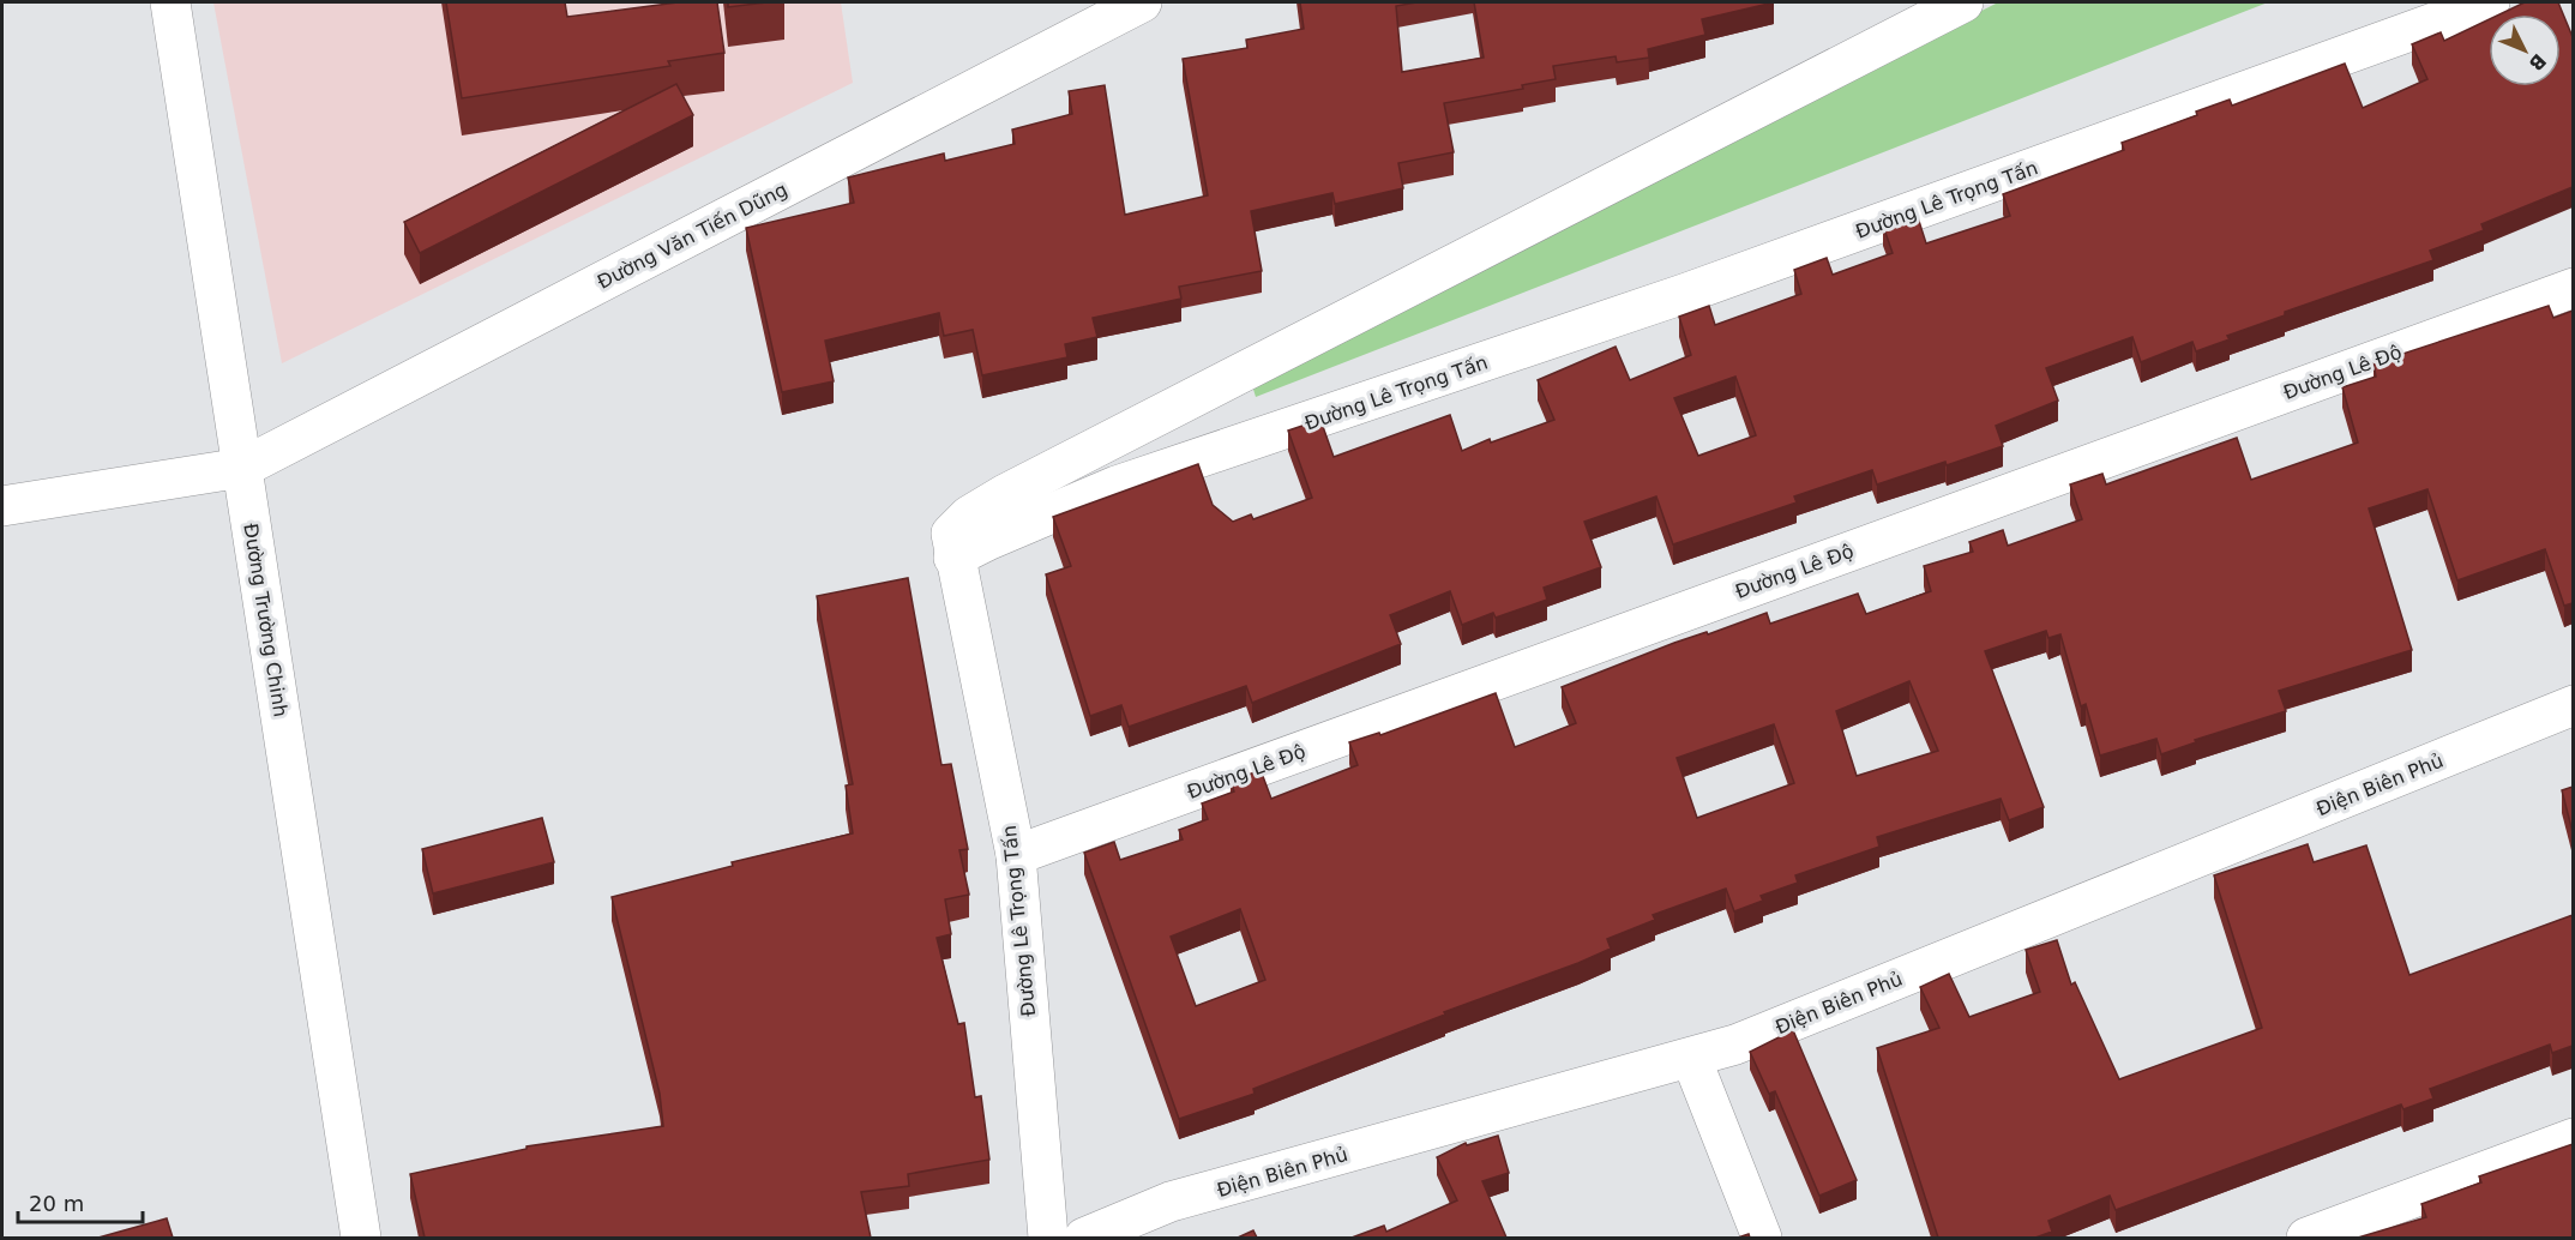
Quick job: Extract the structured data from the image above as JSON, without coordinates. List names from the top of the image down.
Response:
{
  "streets": {
    "street": [
      "Đường Lê Trọng Tấn",
      "Đường Văn Tiến Dũng",
      "Đường Lê Độ",
      "Đường Trường Chinh",
      "Điện Biên Phủ"
    ]
  },
  "crossings": [
    ["Đường Lê Trọng Tấn", "Đường Lê Độ"],
    ["Đường Văn Tiến Dũng", "Đường Trường Chinh"]
  ],
  "scale_bar": "20 m",
  "north": "bottom right"
}
